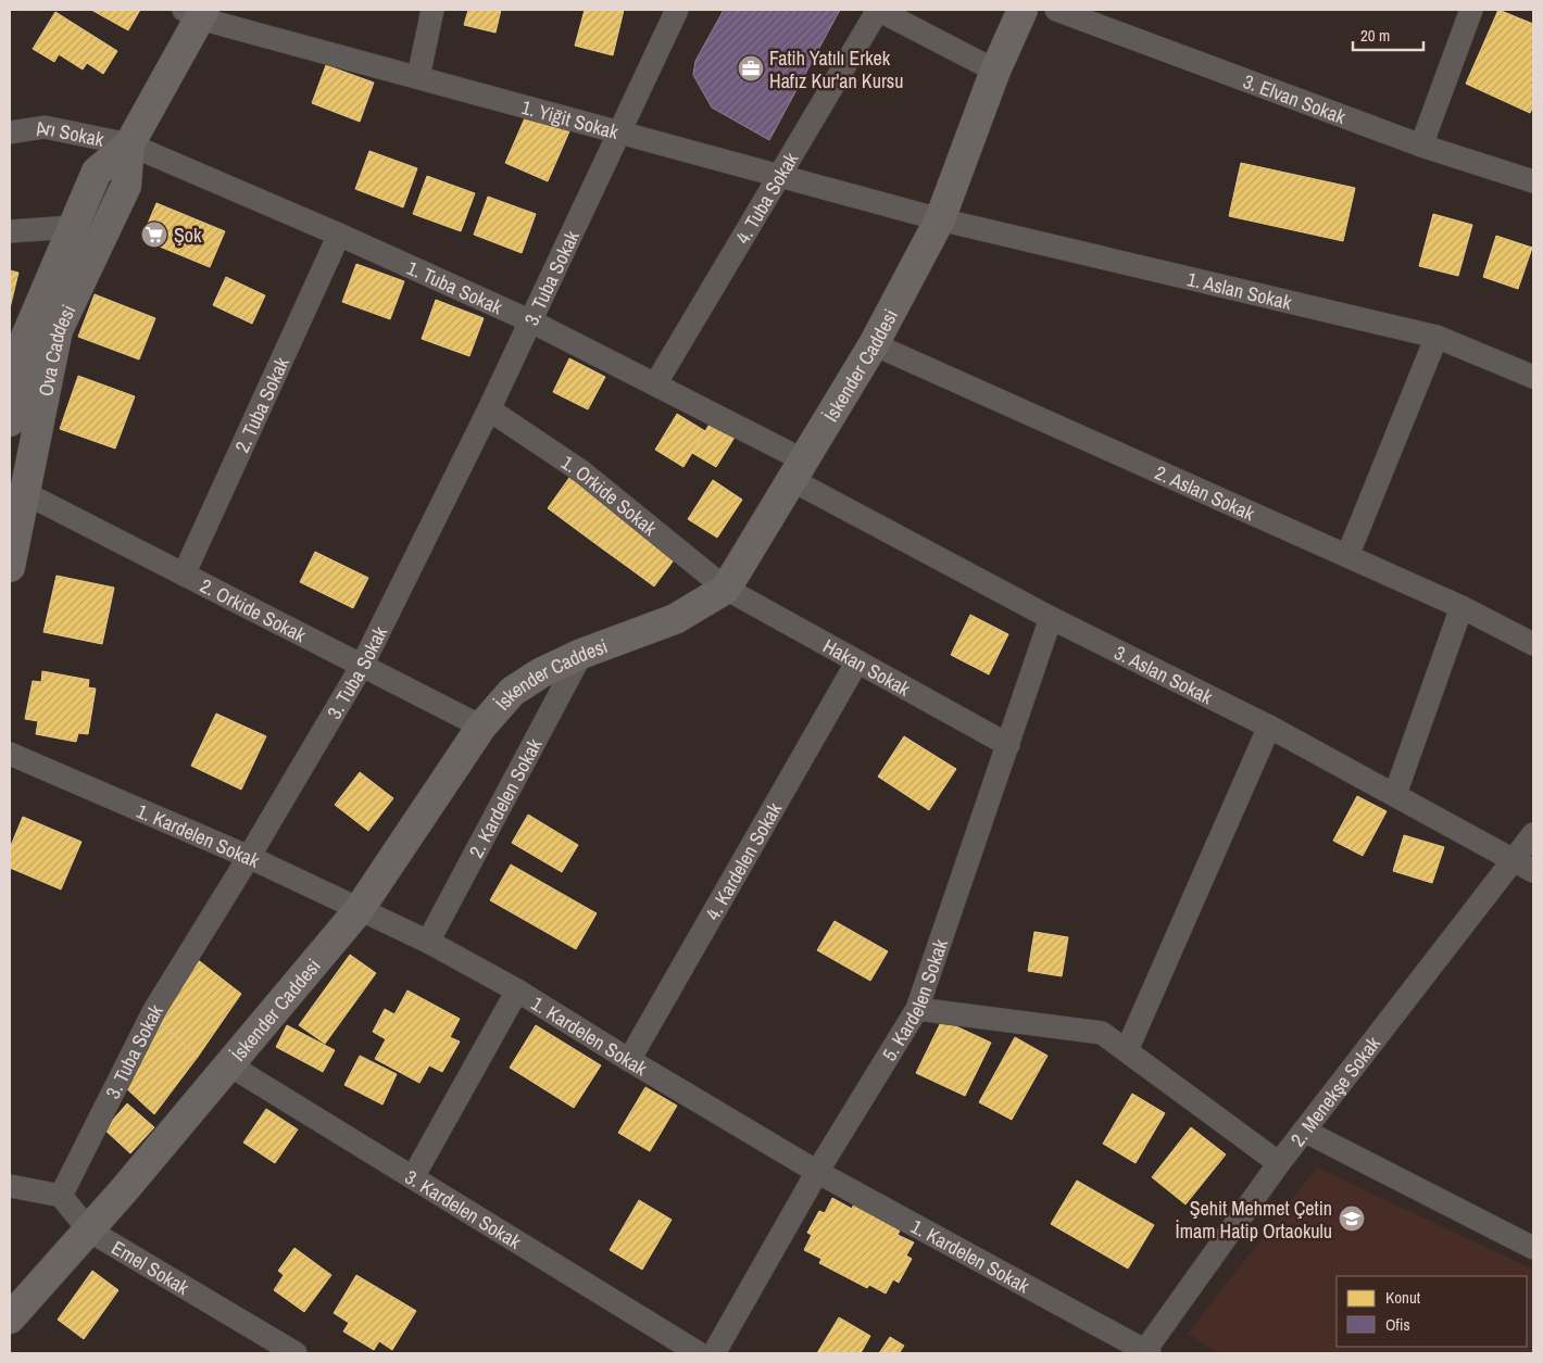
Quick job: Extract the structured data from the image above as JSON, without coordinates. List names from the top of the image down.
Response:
{
  "streets": {
    "street": [
      "3. Elvan Sokak",
      "1. Yiğit Sokak",
      "Arı Sokak",
      "4. Tuba Sokak",
      "3. Tuba Sokak",
      "1. Tuba Sokak",
      "1. Aslan Sokak",
      "Ova Caddesi",
      "İskender Caddesi",
      "2. Tuba Sokak",
      "2. Aslan Sokak",
      "1. Orkide Sokak",
      "2. Orkide Sokak",
      "Hakan Sokak",
      "3. Aslan Sokak",
      "2. Kardelen Sokak",
      "1. Kardelen Sokak",
      "4. Kardelen Sokak",
      "5. Kardelen Sokak",
      "2. Menekşe Sokak",
      "3. Kardelen Sokak",
      "Emel Sokak"
    ]
  },
  "crossings": [
    ["1. Yiğit Sokak", "4. Tuba Sokak"],
    ["1. Yiğit Sokak", "3. Tuba Sokak"],
    ["1. Yiğit Sokak", "1. Aslan Sokak"],
    ["1. Yiğit Sokak", "Ova Caddesi"],
    ["1. Yiğit Sokak", "İskender Caddesi"],
    ["Arı Sokak", "1. Tuba Sokak"],
    ["Arı Sokak", "Ova Caddesi"],
    ["4. Tuba Sokak", "1. Tuba Sokak"],
    ["3. Tuba Sokak", "1. Tuba Sokak"],
    ["3. Tuba Sokak", "1. Orkide Sokak"],
    ["3. Tuba Sokak", "2. Orkide Sokak"],
    ["3. Tuba Sokak", "1. Kardelen Sokak"],
    ["3. Tuba Sokak", "Emel Sokak"],
    ["1. Tuba Sokak", "Ova Caddesi"],
    ["1. Tuba Sokak", "İskender Caddesi"],
    ["1. Tuba Sokak", "2. Tuba Sokak"],
    ["1. Tuba Sokak", "3. Aslan Sokak"],
    ["1. Aslan Sokak", "İskender Caddesi"],
    ["Ova Caddesi", "2. Orkide Sokak"],
    ["İskender Caddesi", "2. Aslan Sokak"],
    ["İskender Caddesi", "1. Orkide Sokak"],
    ["İskender Caddesi", "2. Orkide Sokak"],
    ["İskender Caddesi", "Hakan Sokak"],
    ["İskender Caddesi", "3. Aslan Sokak"],
    ["İskender Caddesi", "2. Kardelen Sokak"],
    ["İskender Caddesi", "1. Kardelen Sokak"],
    ["İskender Caddesi", "3. Kardelen Sokak"],
    ["İskender Caddesi", "Emel Sokak"],
    ["2. Tuba Sokak", "2. Orkide Sokak"],
    ["1. Orkide Sokak", "Hakan Sokak"],
    ["Hakan Sokak", "4. Kardelen Sokak"],
    ["Hakan Sokak", "5. Kardelen Sokak"],
    ["3. Aslan Sokak", "5. Kardelen Sokak"],
    ["3. Aslan Sokak", "2. Menekşe Sokak"],
    ["2. Kardelen Sokak", "1. Kardelen Sokak"],
    ["1. Kardelen Sokak", "4. Kardelen Sokak"],
    ["1. Kardelen Sokak", "5. Kardelen Sokak"],
    ["1. Kardelen Sokak", "2. Menekşe Sokak"]
  ],
  "places": {
    "office": ["Fatih Yatılı Erkek Hafız Kur'an Kursu"],
    "supermarket": ["Şok"],
    "school or university": ["Şehit Mehmet Çetin İmam Hatip Ortaokulu"]
  },
  "legend": ["Konut", "Ofis"],
  "scale_bar": "20 m"
}
